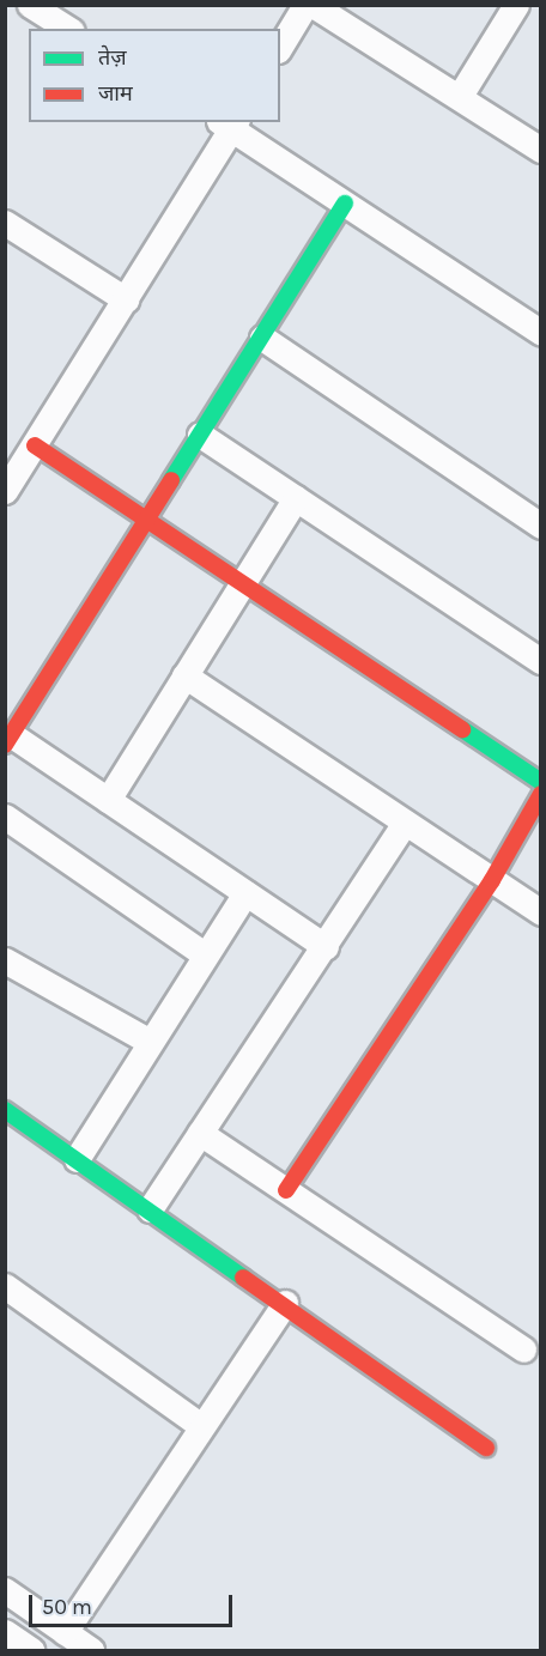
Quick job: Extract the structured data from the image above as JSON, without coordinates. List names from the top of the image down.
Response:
{
  "legend": ["तेज़", "जाम"],
  "scale_bar": "50 m"
}
